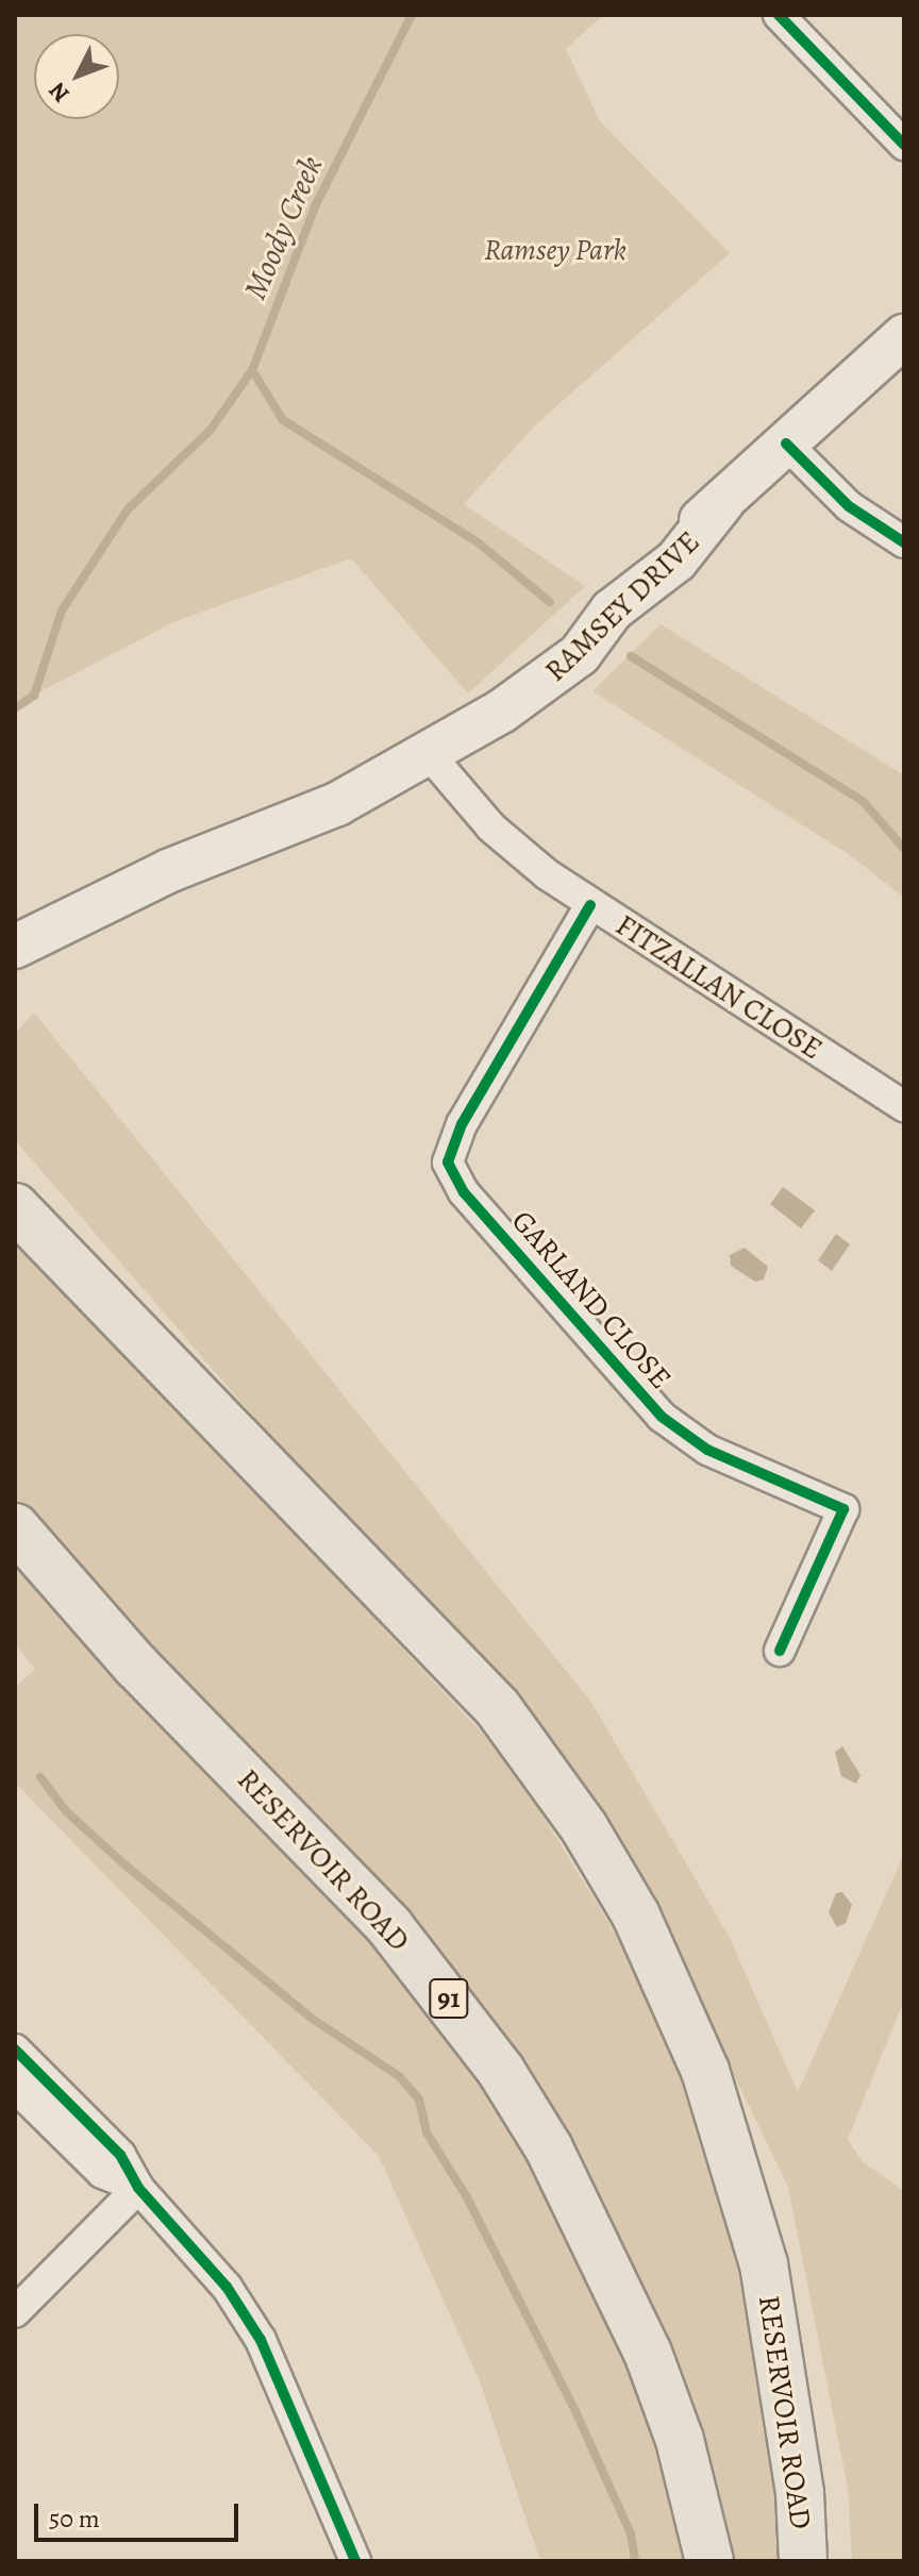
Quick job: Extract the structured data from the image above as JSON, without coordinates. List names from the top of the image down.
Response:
{
  "streets": {
    "main road": ["RAMSEY DRIVE", "RESERVOIR ROAD", "91"],
    "street": ["FITZALLAN CLOSE", "GARLAND CLOSE"]
  },
  "crossings": [
    ["RAMSEY DRIVE", "FITZALLAN CLOSE"],
    ["FITZALLAN CLOSE", "GARLAND CLOSE"]
  ],
  "water": ["Moody Creek"],
  "parks": ["Ramsey Park"],
  "scale_bar": "50 m",
  "north": "bottom left"
}
